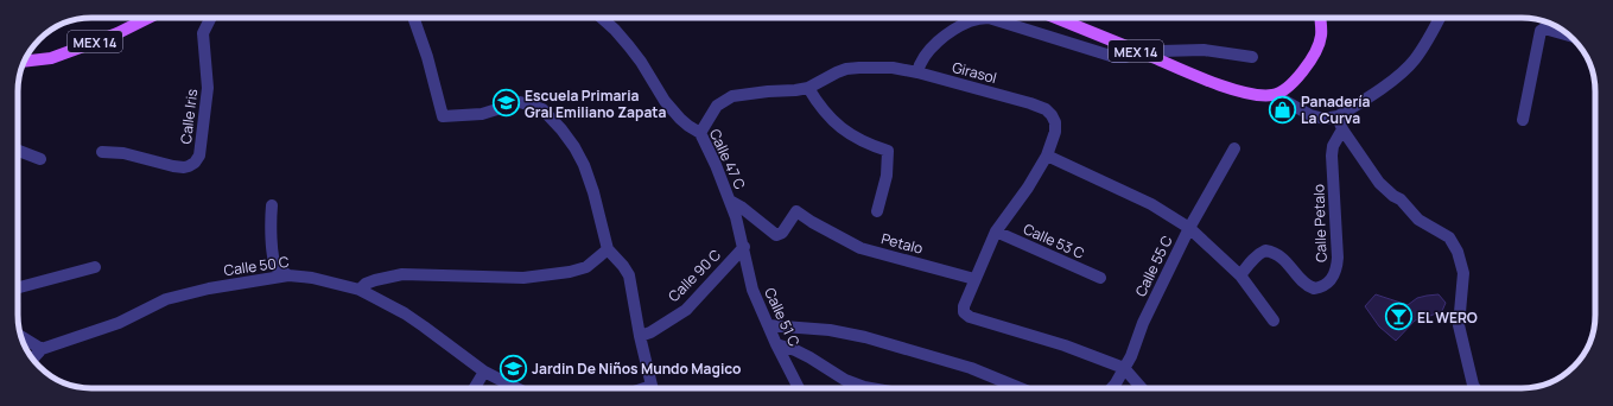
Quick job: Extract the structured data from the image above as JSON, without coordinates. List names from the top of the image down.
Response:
{
  "streets": {
    "main road": ["MEX 14"],
    "street": [
      "Girasol",
      "Calle Iris",
      "Calle 47 C",
      "Calle Petalo",
      "Calle 53 C",
      "Petalo",
      "Calle 50 C",
      "Calle 55 C",
      "Calle 90 C",
      "Calle 51 C"
    ]
  },
  "crossings": [
    ["Girasol", "Calle 53 C"],
    ["Girasol", "Petalo"],
    ["Girasol", "Calle 55 C"],
    ["Calle 47 C", "Petalo"],
    ["Calle 47 C", "Calle 90 C"],
    ["Calle 47 C", "Calle 51 C"],
    ["Calle 90 C", "Calle 51 C"]
  ],
  "places": {
    "school or university": ["Escuela Primaria Gral Emiliano Zapata", "Jardin De Niños Mundo Magico"],
    "shop": ["Panadería La Curva"],
    "bar": ["EL WERO"]
  }
}
